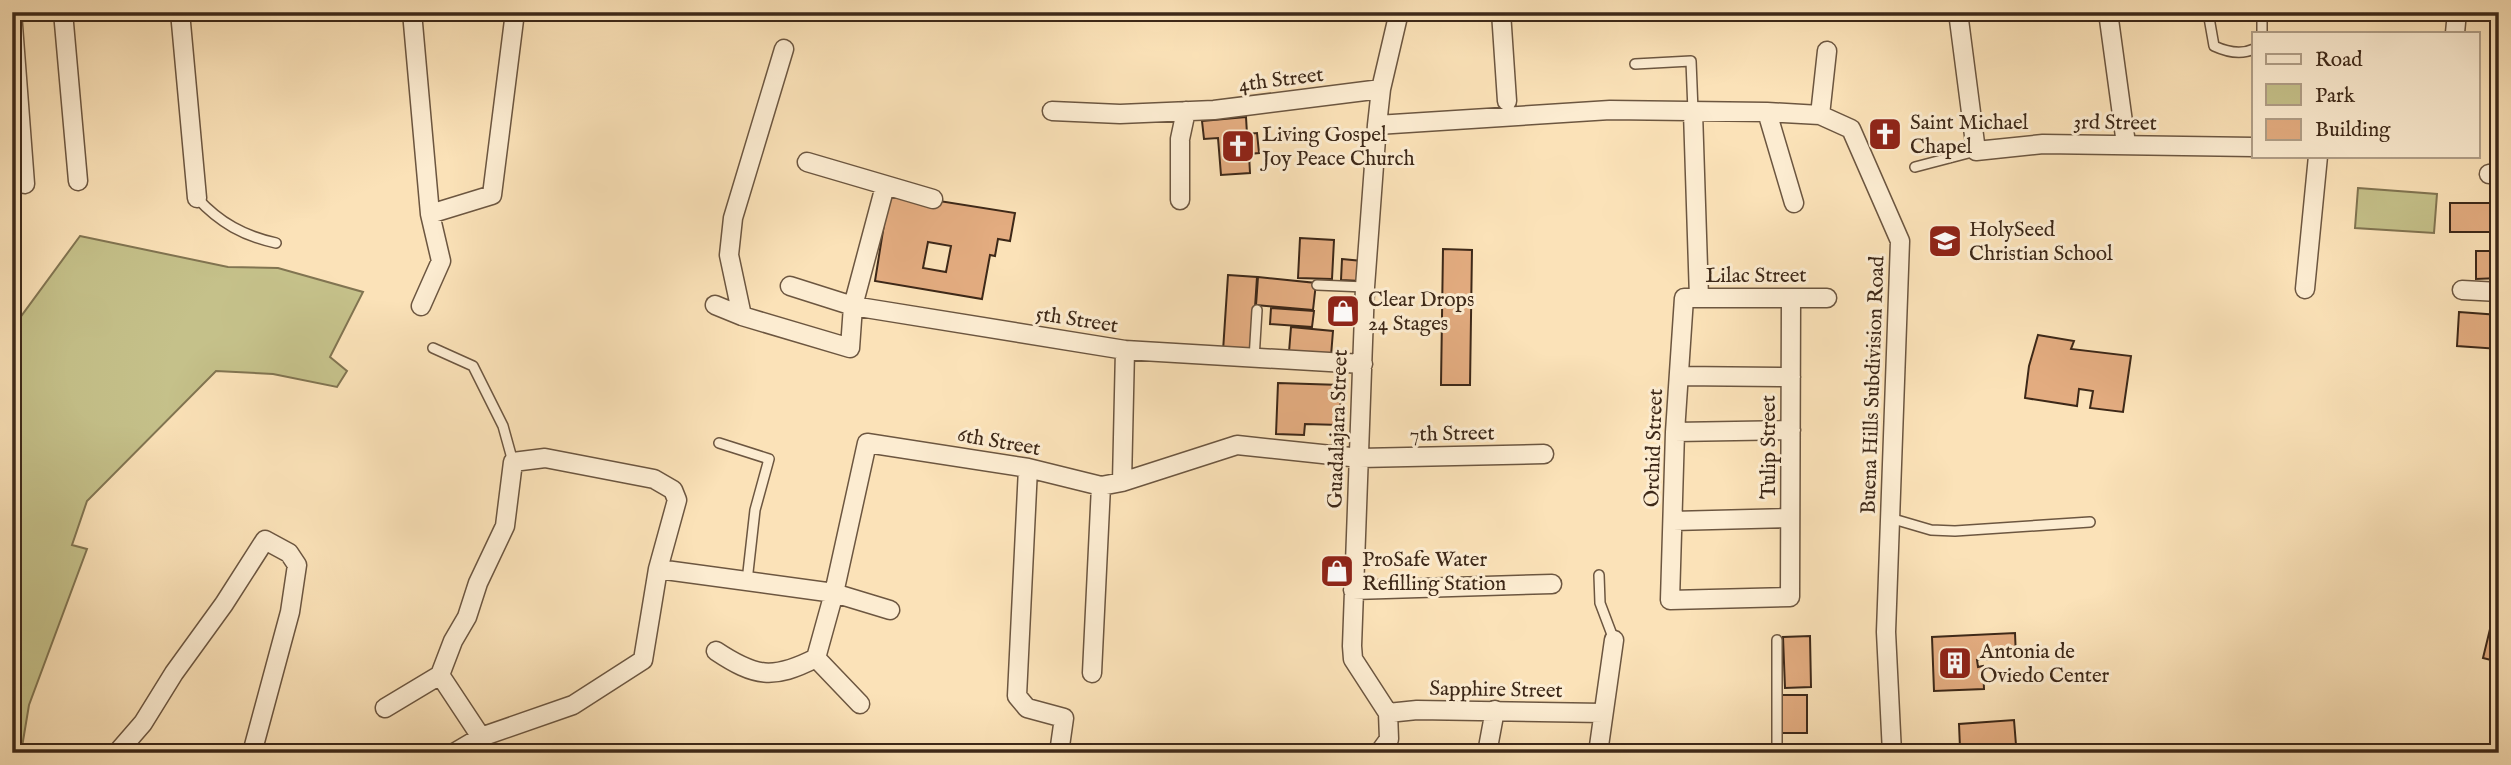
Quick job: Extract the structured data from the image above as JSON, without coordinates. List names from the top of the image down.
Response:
{
  "streets": {
    "street": [
      "4th Street",
      "3rd Street",
      "Lilac Street",
      "5th Street",
      "Buena Hills Subdivision Road",
      "Guadalajara Street",
      "7th Street",
      "6th Street",
      "Tulip Street",
      "Orchid Street",
      "Sapphire Street"
    ]
  },
  "crossings": [
    ["4th Street", "Guadalajara Street"],
    ["Lilac Street", "Tulip Street"],
    ["Lilac Street", "Orchid Street"],
    ["5th Street", "Guadalajara Street"],
    ["Buena Hills Subdivision Road", "Guadalajara Street"],
    ["Buena Hills Subdivision Road", "Orchid Street"],
    ["Guadalajara Street", "7th Street"],
    ["Guadalajara Street", "6th Street"],
    ["Guadalajara Street", "Sapphire Street"],
    ["7th Street", "6th Street"],
    ["Tulip Street", "Orchid Street"]
  ],
  "places": {
    "church": ["Saint Michael Chapel", "Living Gospel Joy Peace Church"],
    "school or university": ["HolySeed Christian School"],
    "shop": ["Clear Drops 24 Stages", "ProSafe Water Refilling Station"],
    "building": ["Antonia de Oviedo Center"]
  },
  "legend": ["Road", "Park", "Building"]
}
